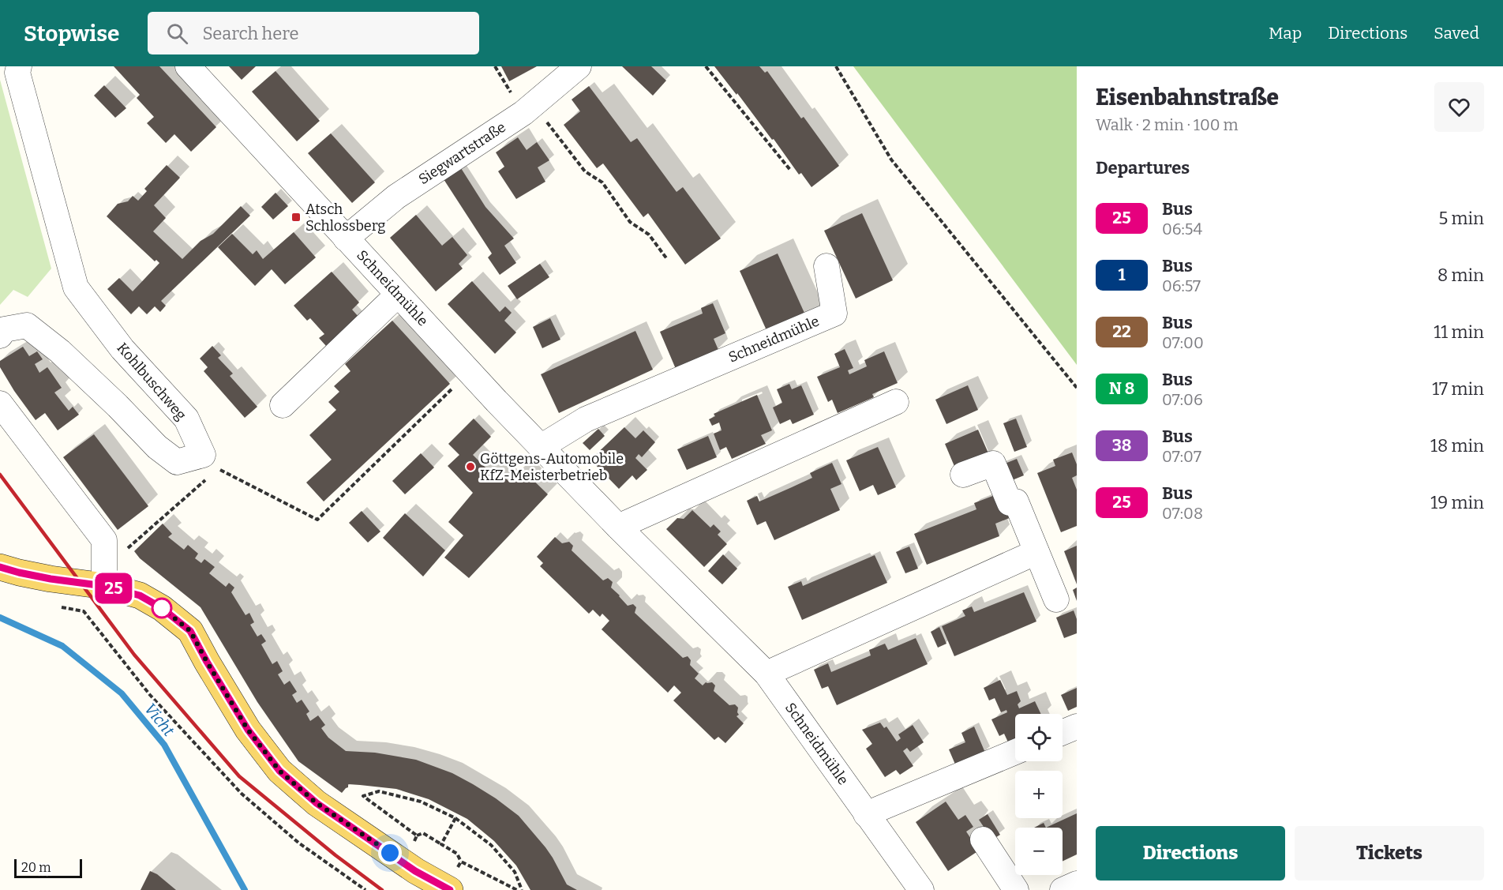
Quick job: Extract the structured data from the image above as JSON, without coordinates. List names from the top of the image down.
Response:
{
  "streets": {
    "street": ["Siegwartstraße", "Schneidmühle", "Kohlbuschweg"]
  },
  "crossings": [
    ["Siegwartstraße", "Schneidmühle"]
  ],
  "water": ["Vicht"],
  "places": {
    "transit": ["Atsch Schlossberg"],
    "other": ["Göttgens-Automobile KfZ-Meisterbetrieb"]
  },
  "lines": ["bus line 25"],
  "scale_bar": "20 m",
  "page": {
    "header": "Stopwise",
    "search": "Search here",
    "nav": ["Map", "Directions", "Saved"],
    "on_map": "25",
    "heading": [
      ["Eisenbahnstraße", "Walk · 2 min · 100 m"],
      "Departures"
    ],
    "list": [
      {
        "mark": "25",
        "name": "Bus",
        "note": "06:54",
        "value": "5 min"
      },
      {
        "mark": "1",
        "name": "Bus",
        "note": "06:57",
        "value": "8 min"
      },
      {
        "mark": "22",
        "name": "Bus",
        "note": "07:00",
        "value": "11 min"
      },
      {
        "mark": "N 8",
        "name": "Bus",
        "note": "07:06",
        "value": "17 min"
      },
      {
        "mark": "38",
        "name": "Bus",
        "note": "07:07",
        "value": "18 min"
      },
      {
        "mark": "25",
        "name": "Bus",
        "note": "07:08",
        "value": "19 min"
      }
    ],
    "map_buttons": ["+", "−"],
    "buttons": ["Directions", "Tickets"],
    "scale": "20 m"
  }
}
